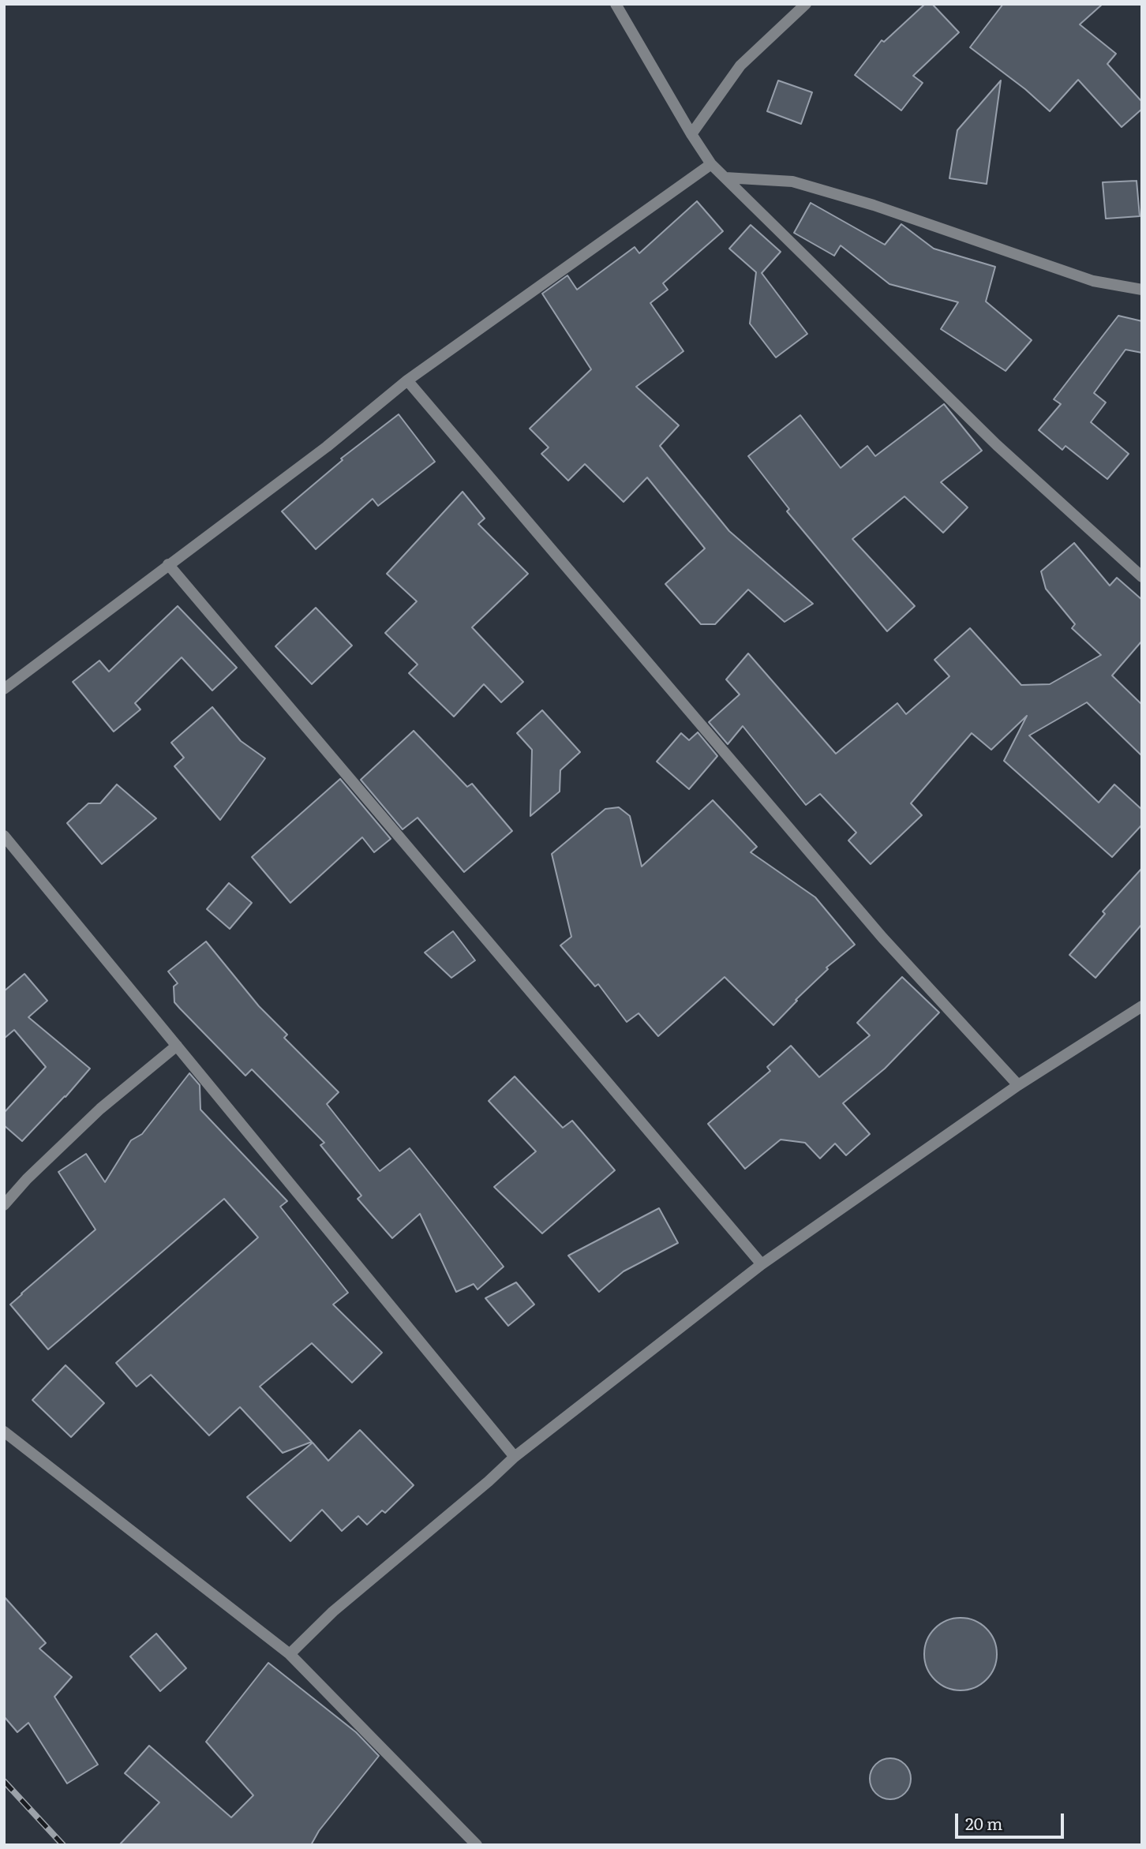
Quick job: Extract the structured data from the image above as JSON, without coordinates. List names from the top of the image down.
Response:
{
  "scale_bar": "20 m"
}
